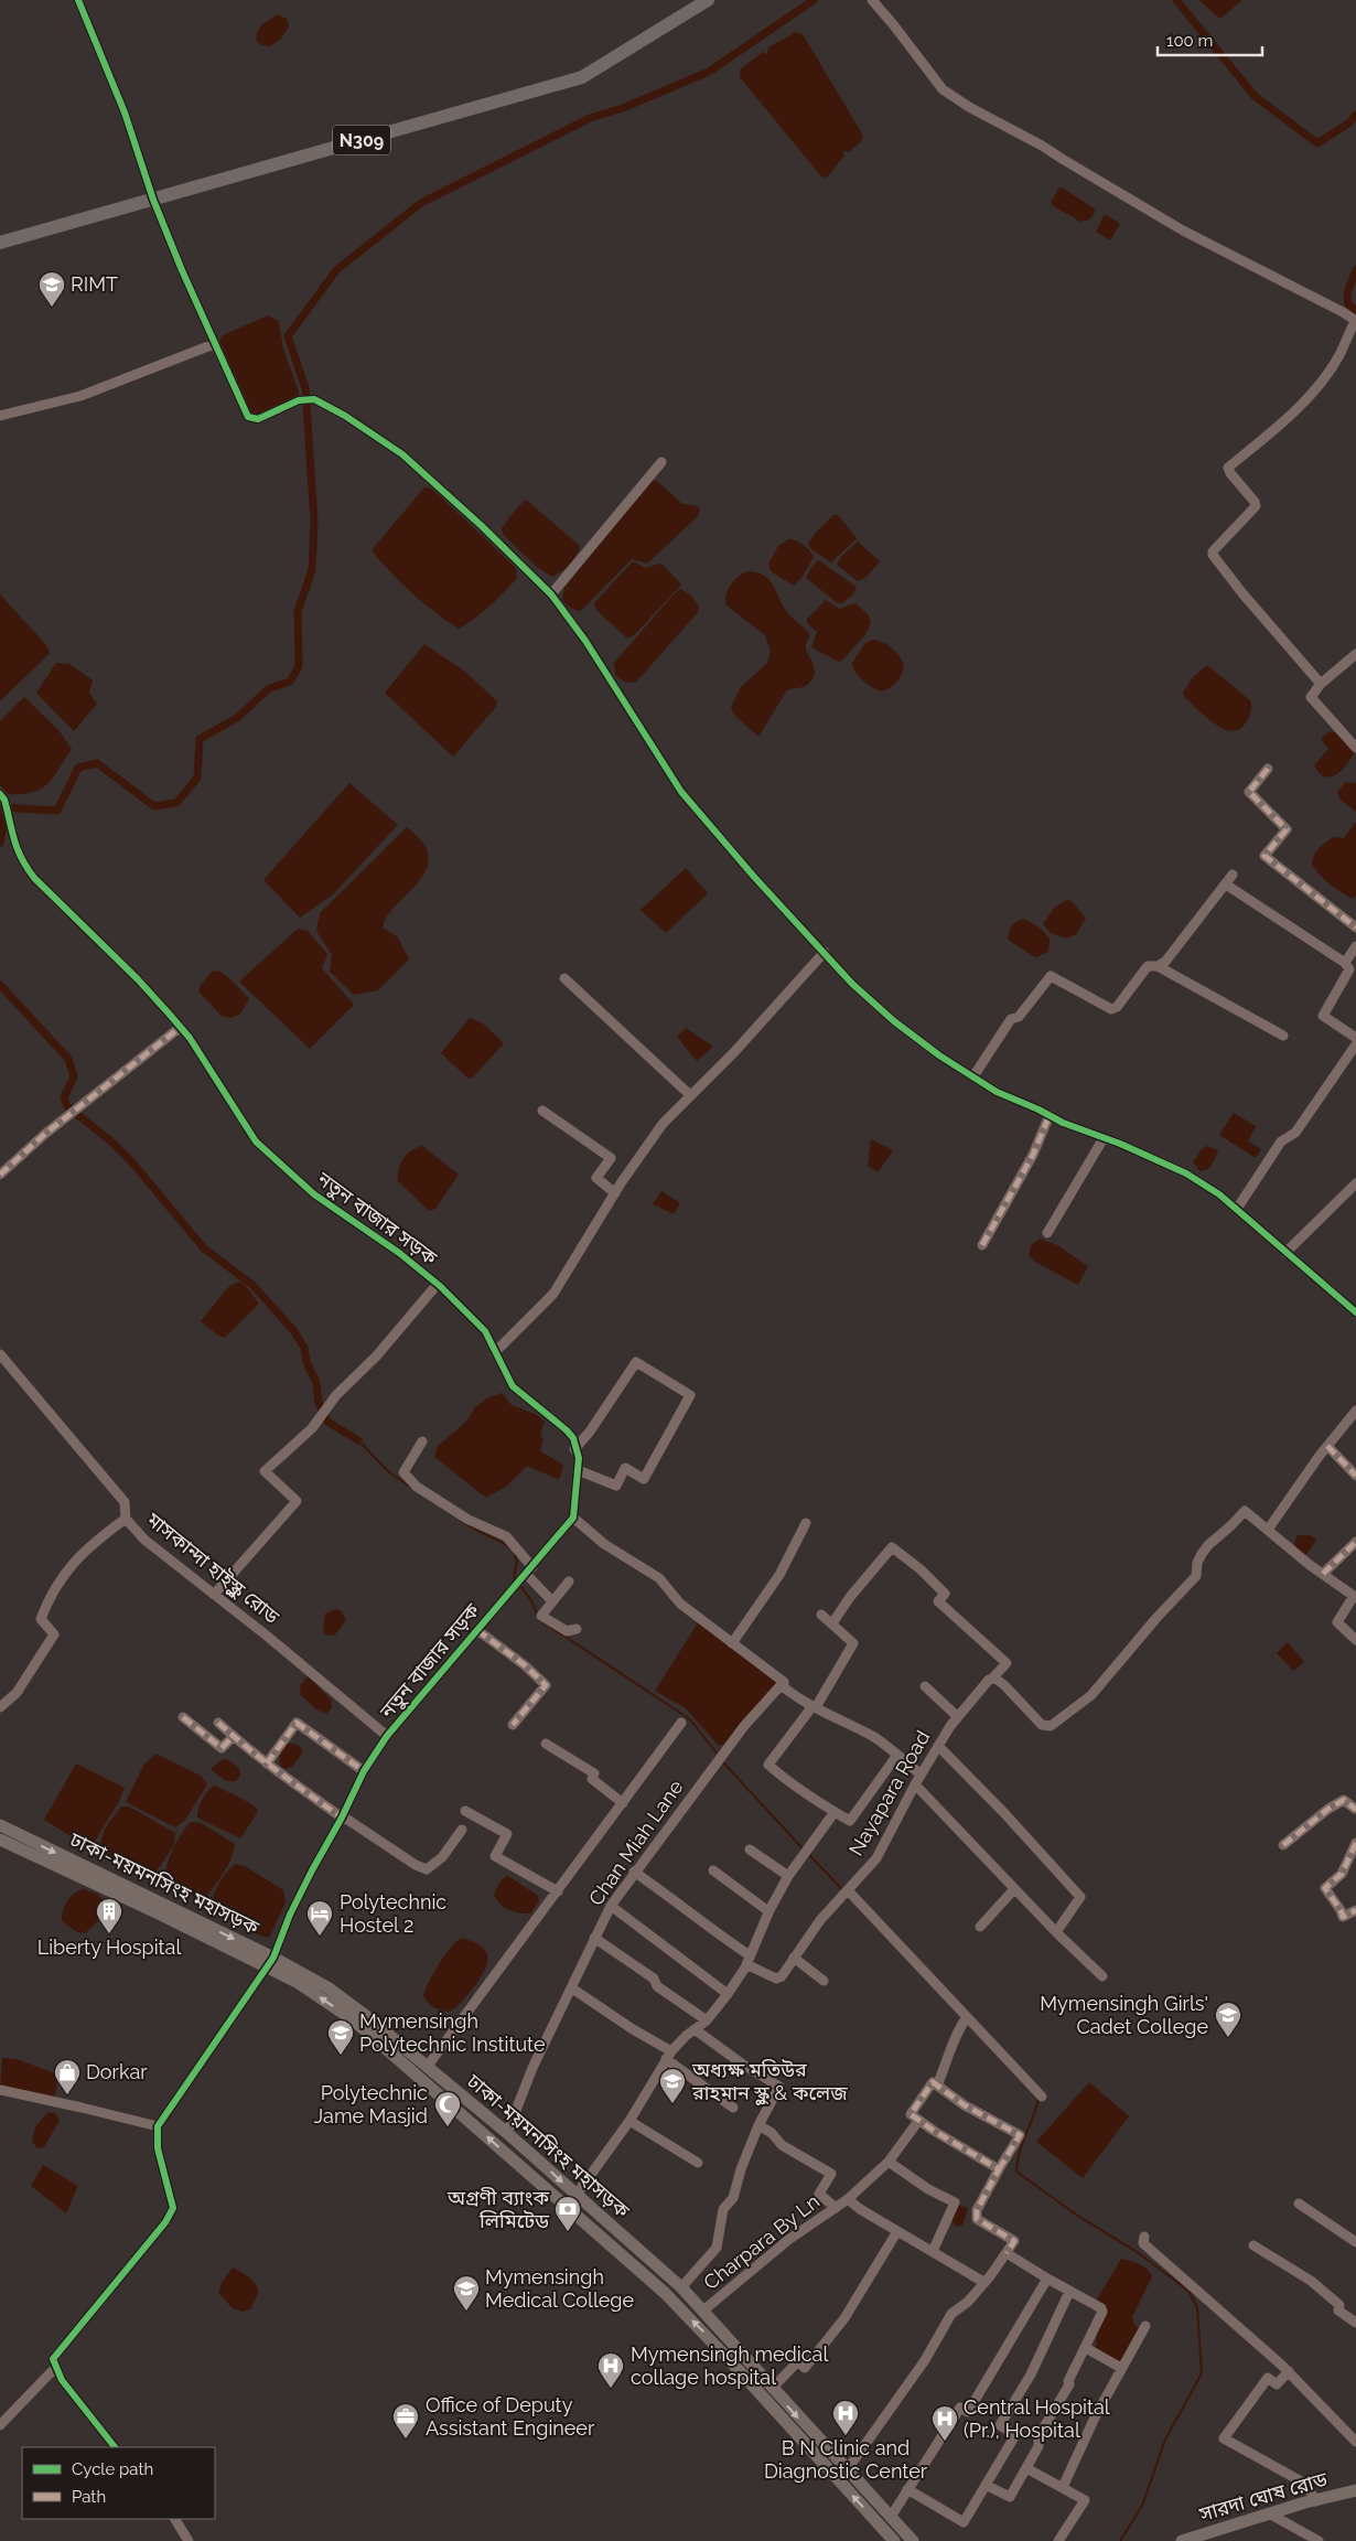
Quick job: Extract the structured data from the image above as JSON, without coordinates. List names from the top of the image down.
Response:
{
  "streets": {
    "highway": ["N309"],
    "main road": ["ঢাকা-ময়মনসিংহ মহাসড়ক", "সারদা ঘোষ রোড"],
    "street": [
      "নতুন বাজার সড়ক",
      "মাসকান্দা হাইস্কুল রোড",
      "Nayapara Road",
      "Chan Miah Lane",
      "Charpara By Ln"
    ]
  },
  "crossings": [
    ["নতুন বাজার সড়ক", "মাসকান্দা হাইস্কুল রোড"],
    ["নতুন বাজার সড়ক", "ঢাকা-ময়মনসিংহ মহাসড়ক"],
    ["Chan Miah Lane", "ঢাকা-ময়মনসিংহ মহাসড়ক"],
    ["ঢাকা-ময়মনসিংহ মহাসড়ক", "Charpara By Ln"]
  ],
  "places": {
    "school or university": [
      "RIMT",
      "Mymensingh Girls' Cadet College",
      "Mymensingh Polytechnic Institute",
      "অধ্যক্ষ মতিউর রাহমান স্কুল & কলেজ",
      "Mymensingh Medical College"
    ],
    "building": ["Liberty Hospital"],
    "hotel": ["Polytechnic Hostel 2"],
    "shop": ["Dorkar"],
    "mosque": ["Polytechnic Jame Masjid"],
    "bank": ["অগ্রণী ব্যাংক লিমিটেড"],
    "hospital": ["Mymensingh medical collage hospital", "B N Clinic and Diagnostic Center", "Central Hospital (Pr.), Hospital"],
    "office": ["Office of Deputy Assistant Engineer"]
  },
  "legend": ["Cycle path", "Path"],
  "scale_bar": "100 m"
}
